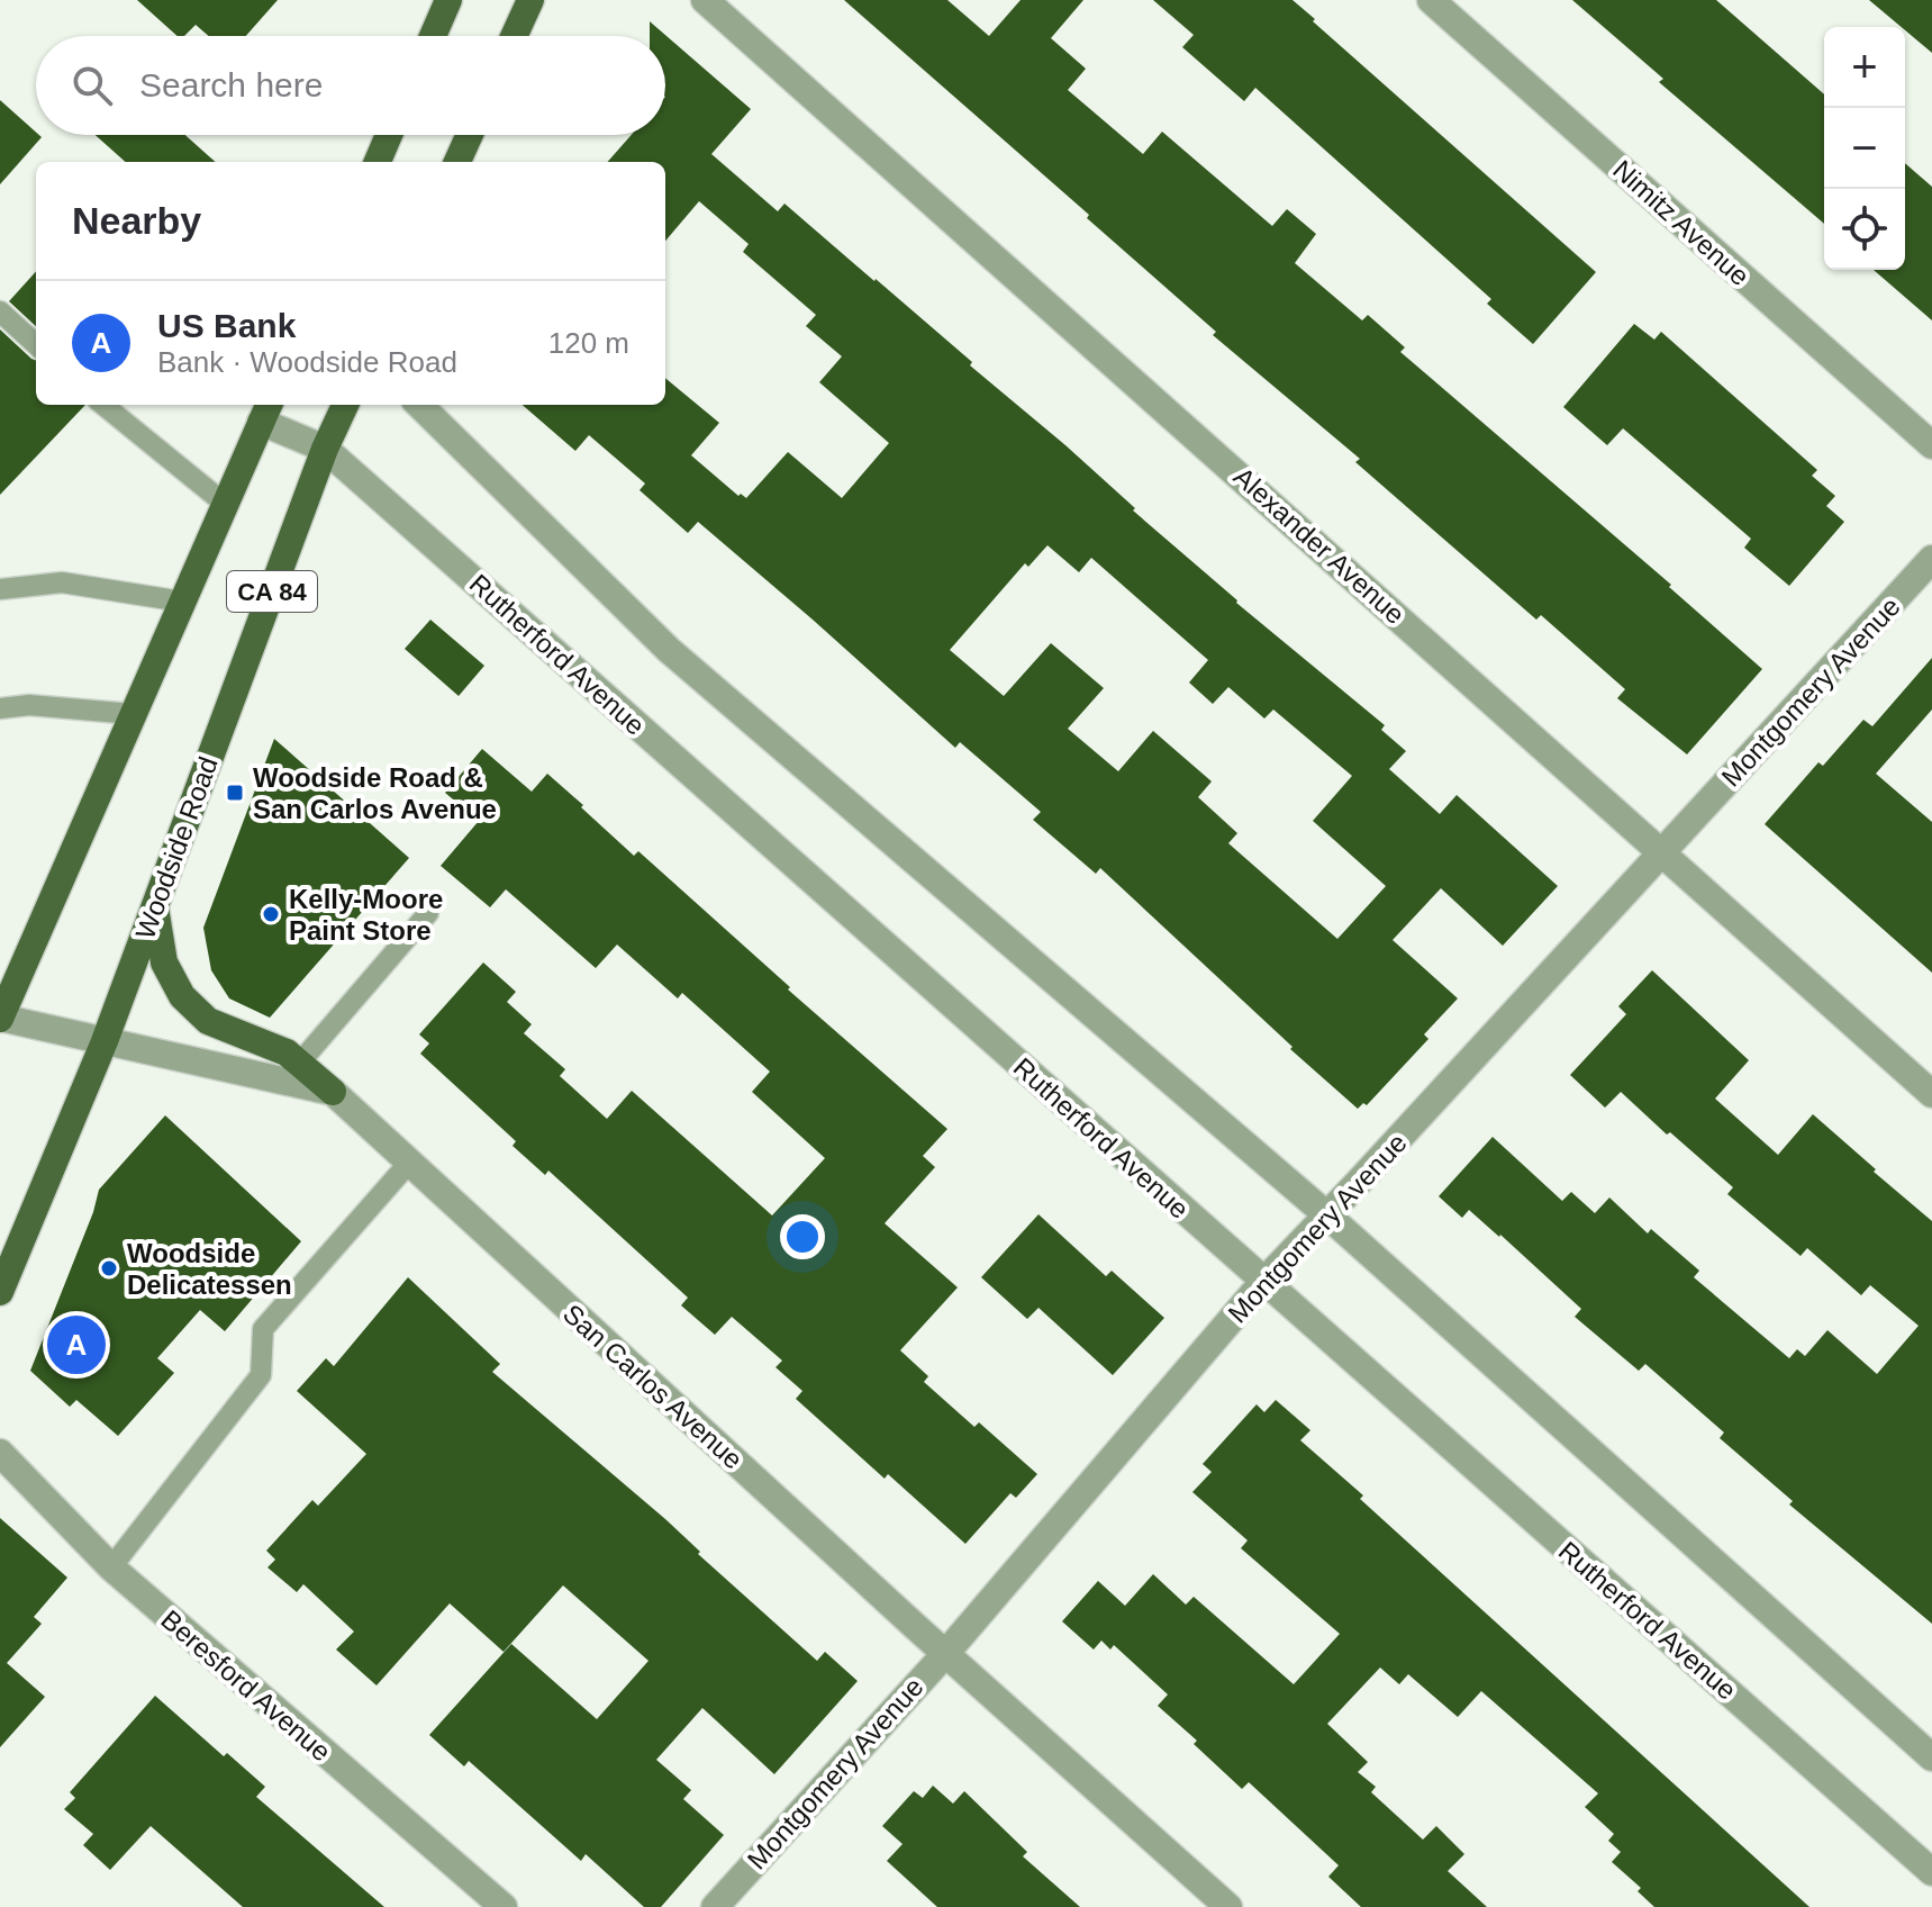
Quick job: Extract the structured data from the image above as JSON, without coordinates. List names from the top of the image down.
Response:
{
  "streets": {
    "main road": ["CA 84", "Woodside Road"],
    "street": [
      "Nimitz Avenue",
      "Alexander Avenue",
      "Rutherford Avenue",
      "Montgomery Avenue",
      "San Carlos Avenue",
      "Beresford Avenue"
    ]
  },
  "crossings": [
    ["Alexander Avenue", "Montgomery Avenue"],
    ["CA 84", "Rutherford Avenue"],
    ["Rutherford Avenue", "Montgomery Avenue"],
    ["Rutherford Avenue", "Woodside Road"],
    ["Montgomery Avenue", "San Carlos Avenue"]
  ],
  "places": {
    "transit": ["Woodside Road & San Carlos Avenue"],
    "other": ["Kelly-Moore Paint Store", "Woodside Delicatessen"]
  },
  "page": {
    "map_buttons": ["+", "−"],
    "search": "Search here",
    "heading": "Nearby",
    "list": [
      {
        "mark": "A",
        "name": "US Bank",
        "note": "Bank · Woodside Road",
        "value": "120 m"
      }
    ],
    "pins": "A"
  }
}
